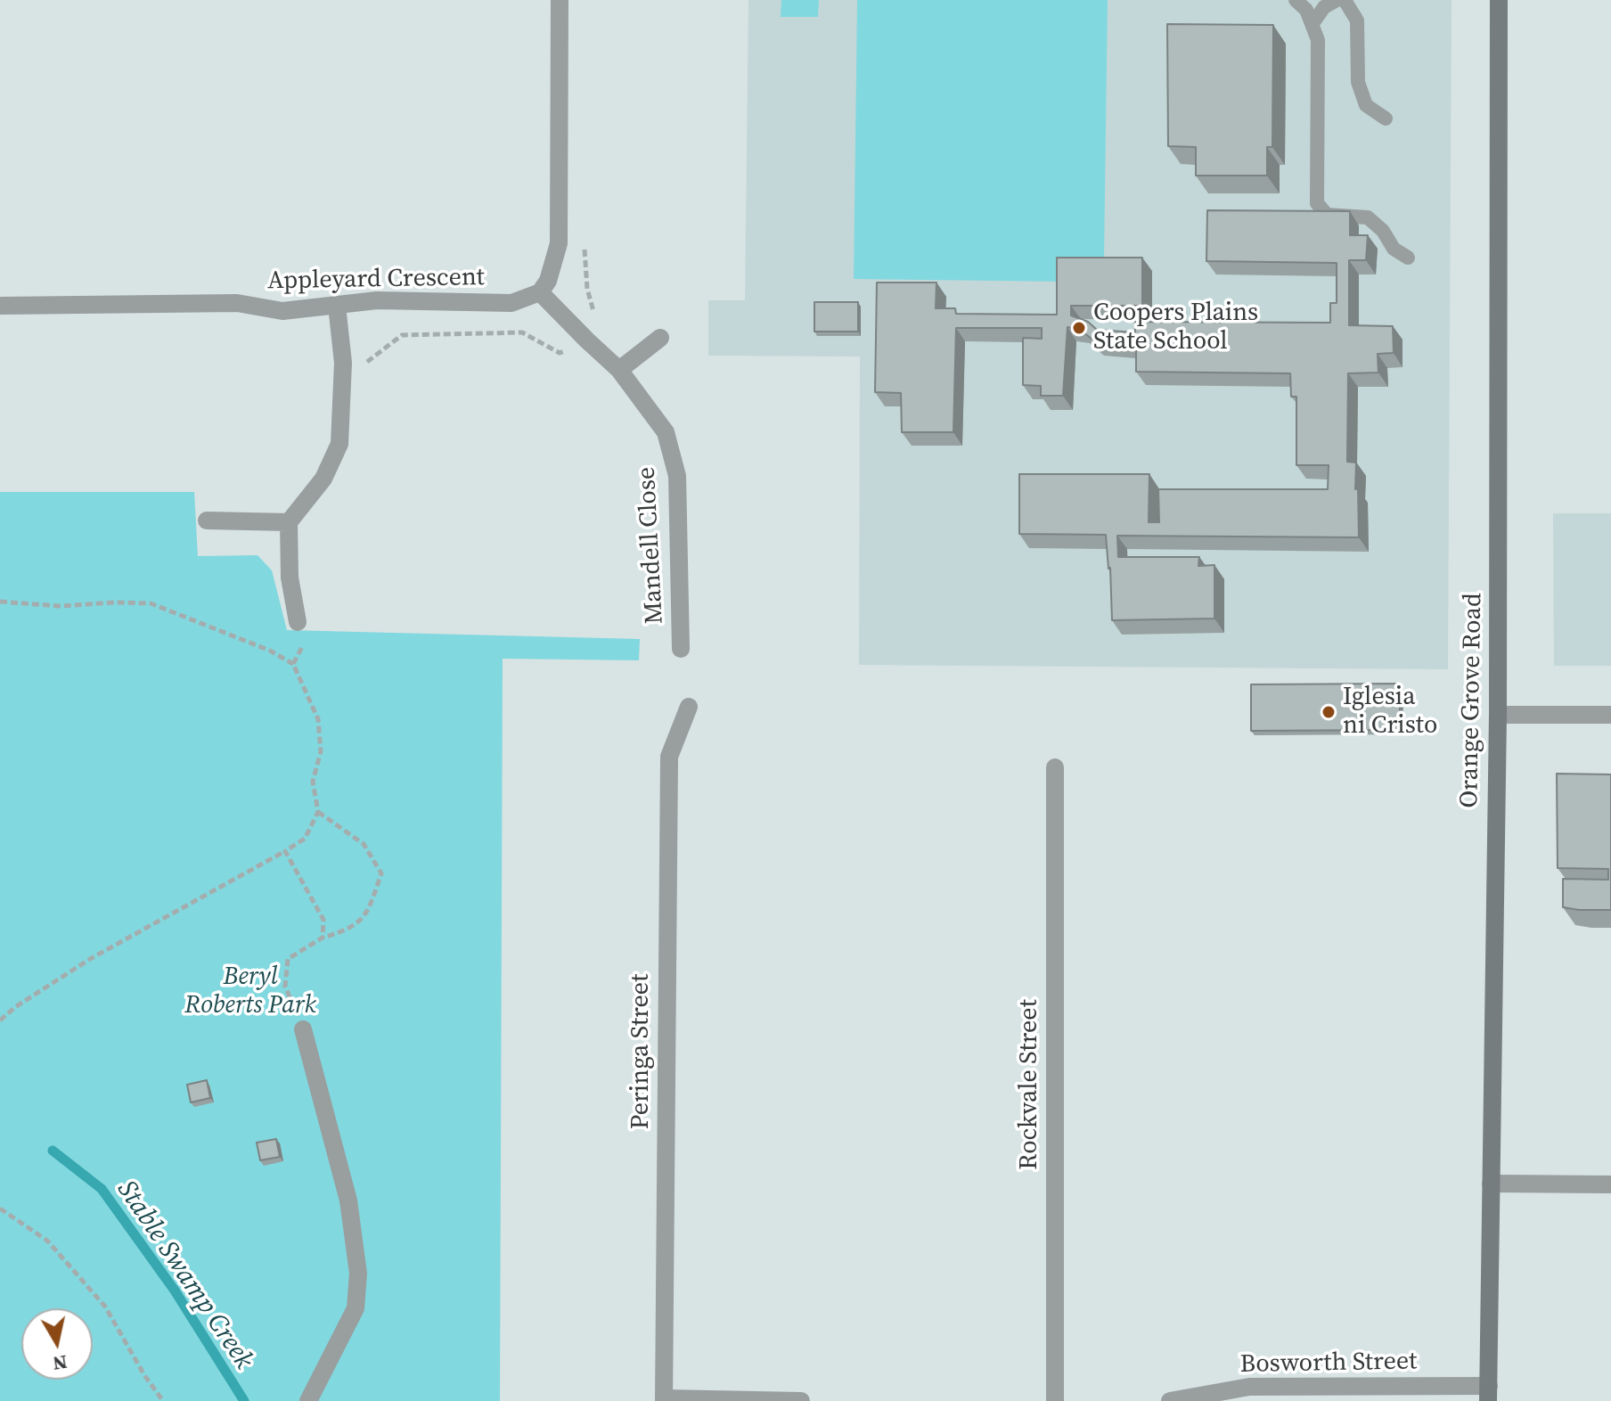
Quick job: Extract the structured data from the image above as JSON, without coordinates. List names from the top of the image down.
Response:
{
  "streets": {
    "main road": ["Orange Grove Road"],
    "street": [
      "Appleyard Crescent",
      "Mandell Close",
      "Peringa Street",
      "Rockvale Street",
      "Bosworth Street"
    ]
  },
  "crossings": [
    ["Appleyard Crescent", "Mandell Close"],
    ["Orange Grove Road", "Bosworth Street"]
  ],
  "water": ["Stable Swamp Creek"],
  "parks": ["Beryl Roberts Park"],
  "places": ["Coopers Plains State School", "Iglesia ni Cristo"],
  "north": "bottom"
}
